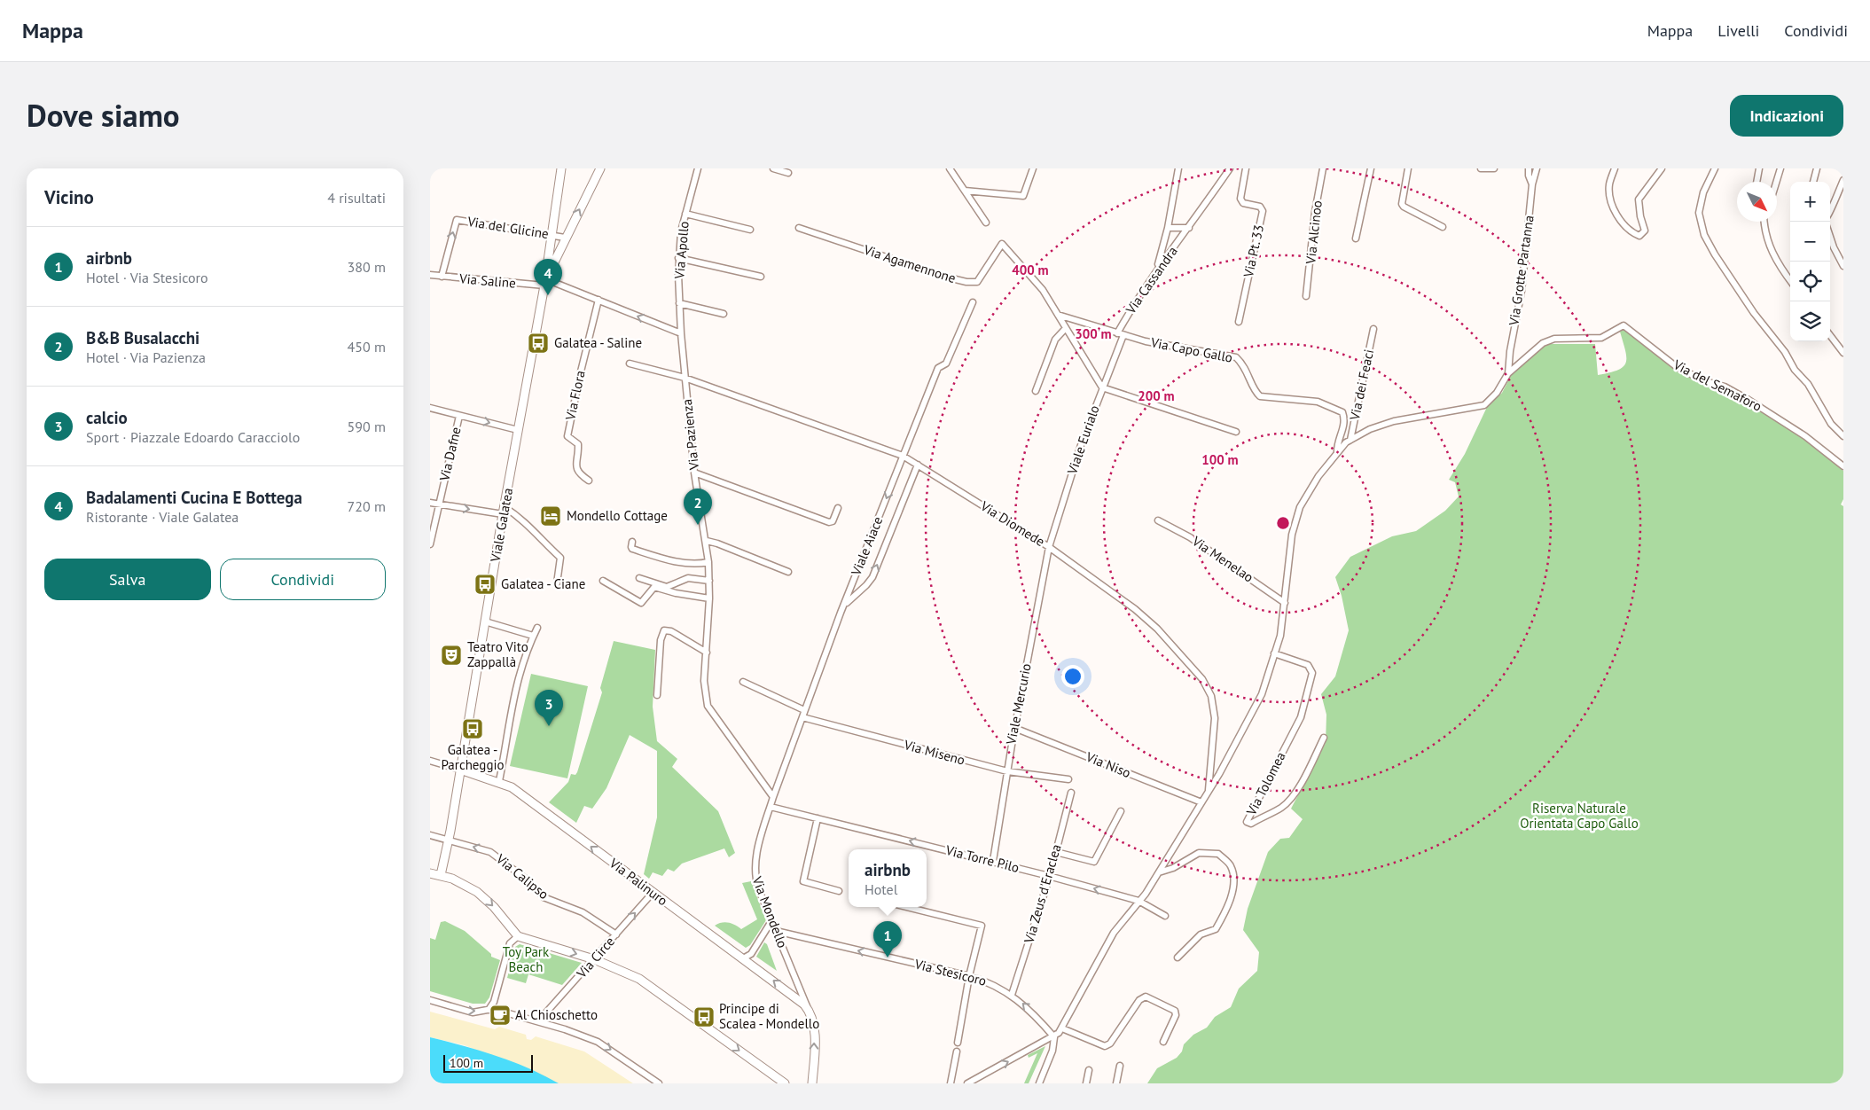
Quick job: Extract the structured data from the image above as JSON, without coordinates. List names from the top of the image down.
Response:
{
  "streets": {
    "main road": ["Viale Galatea", "Via Palinuro", "Via Mondello"],
    "street": [
      "Via del Glicine",
      "Via Alcinoo",
      "Via Apollo",
      "Via Pt. 33",
      "Via Agamennone",
      "Via Grotte Partanna",
      "Via Cassandra",
      "Via Saline",
      "Via Capo Gallo",
      "Via dei Feaci",
      "Via del Semaforo",
      "Via Flora",
      "Via Pazienza",
      "Viale Eurialo",
      "Via Dafne",
      "Via Diomede",
      "Viale Aiace",
      "Via Menelao",
      "Viale Mercurio",
      "Via Miseno",
      "Via Niso",
      "Via Tolomea",
      "Via Torre Pilo",
      "Via Calipso",
      "Via Zeus d'Eraclea",
      "Via Circe",
      "Via Stesicoro"
    ]
  },
  "crossings": [
    ["Via del Glicine", "Via Saline"],
    ["Via Apollo", "Via Pazienza"],
    ["Via Agamennone", "Via Capo Gallo"],
    ["Via Grotte Partanna", "Via del Semaforo"],
    ["Via Cassandra", "Via Capo Gallo"],
    ["Via Saline", "Viale Galatea"],
    ["Via Capo Gallo", "Via del Semaforo"],
    ["Via Capo Gallo", "Viale Eurialo"],
    ["Via dei Feaci", "Via del Semaforo"],
    ["Via Pazienza", "Via Diomede"],
    ["Via Pazienza", "Viale Aiace"],
    ["Via Pazienza", "Via Mondello"],
    ["Viale Eurialo", "Via Diomede"],
    ["Viale Eurialo", "Viale Mercurio"],
    ["Via Diomede", "Viale Aiace"],
    ["Via Diomede", "Viale Mercurio"],
    ["Viale Galatea", "Via Calipso"],
    ["Viale Galatea", "Via Palinuro"],
    ["Viale Aiace", "Via Miseno"],
    ["Viale Aiace", "Via Mondello"],
    ["Viale Mercurio", "Via Miseno"],
    ["Viale Mercurio", "Via Niso"],
    ["Viale Mercurio", "Via Torre Pilo"],
    ["Via Torre Pilo", "Via Zeus d'Eraclea"],
    ["Via Torre Pilo", "Via Mondello"],
    ["Via Calipso", "Via Circe"],
    ["Via Palinuro", "Via Mondello"],
    ["Via Palinuro", "Via Circe"],
    ["Via Zeus d'Eraclea", "Via Stesicoro"],
    ["Via Mondello", "Via Stesicoro"]
  ],
  "one_way": [
    "Via Torre Pilo",
    "Via Calipso",
    "Via Palinuro",
    "Via Stesicoro"
  ],
  "parks": ["Riserva Naturale Orientata Capo Gallo", "Toy Park Beach"],
  "places": {
    "bus stop": [
      "Galatea - Saline",
      "Galatea - Ciane",
      "Galatea - Parcheggio",
      "Principe di Scalea - Mondello"
    ],
    "hotel": ["Mondello Cottage"],
    "theatre": ["Teatro Vito Zappallà"],
    "cafe": ["Al Chioschetto"]
  },
  "scale_bar": "100 m",
  "north": "bottom right",
  "page": {
    "header": "Mappa",
    "nav": ["Mappa", "Livelli", "Condividi"],
    "title": "Dove siamo",
    "buttons": [
      "Indicazioni",
      ["Salva", "Condividi"]
    ],
    "heading": ["Vicino", "4 risultati"],
    "map_buttons": ["+", "−"],
    "list": [
      {
        "mark": "1",
        "name": "airbnb",
        "note": "Hotel · Via Stesicoro",
        "value": "380 m"
      },
      {
        "mark": "2",
        "name": "B&B Busalacchi",
        "note": "Hotel · Via Pazienza",
        "value": "450 m"
      },
      {
        "mark": "3",
        "name": "calcio",
        "note": "Sport · Piazzale Edoardo Caracciolo",
        "value": "590 m"
      },
      {
        "mark": "4",
        "name": "Badalamenti Cucina E Bottega",
        "note": "Ristorante · Viale Galatea",
        "value": "720 m"
      }
    ],
    "pins": [
      "4",
      "2",
      "3",
      "1"
    ],
    "popup": ["airbnb", "Hotel"],
    "scale": "100 m"
  },
  "rings": [
    "400 m",
    "300 m",
    "200 m",
    "100 m"
  ]
}
